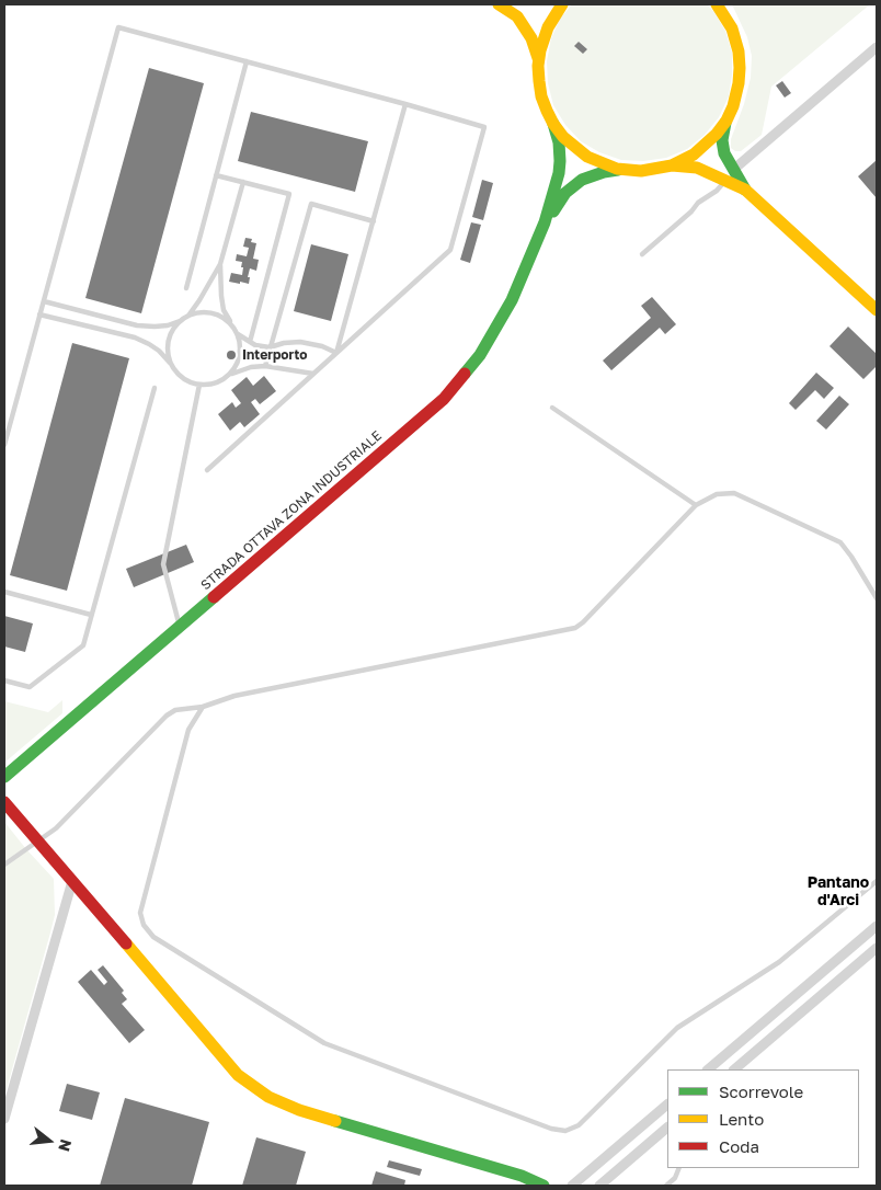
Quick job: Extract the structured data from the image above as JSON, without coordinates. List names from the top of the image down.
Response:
{
  "streets": {
    "main road": ["STRADA OTTAVA ZONA INDUSTRIALE"]
  },
  "districts": ["Pantano d'Arci"],
  "places": ["Interporto"],
  "legend": ["Scorrevole", "Lento", "Coda"],
  "north": "right"
}
